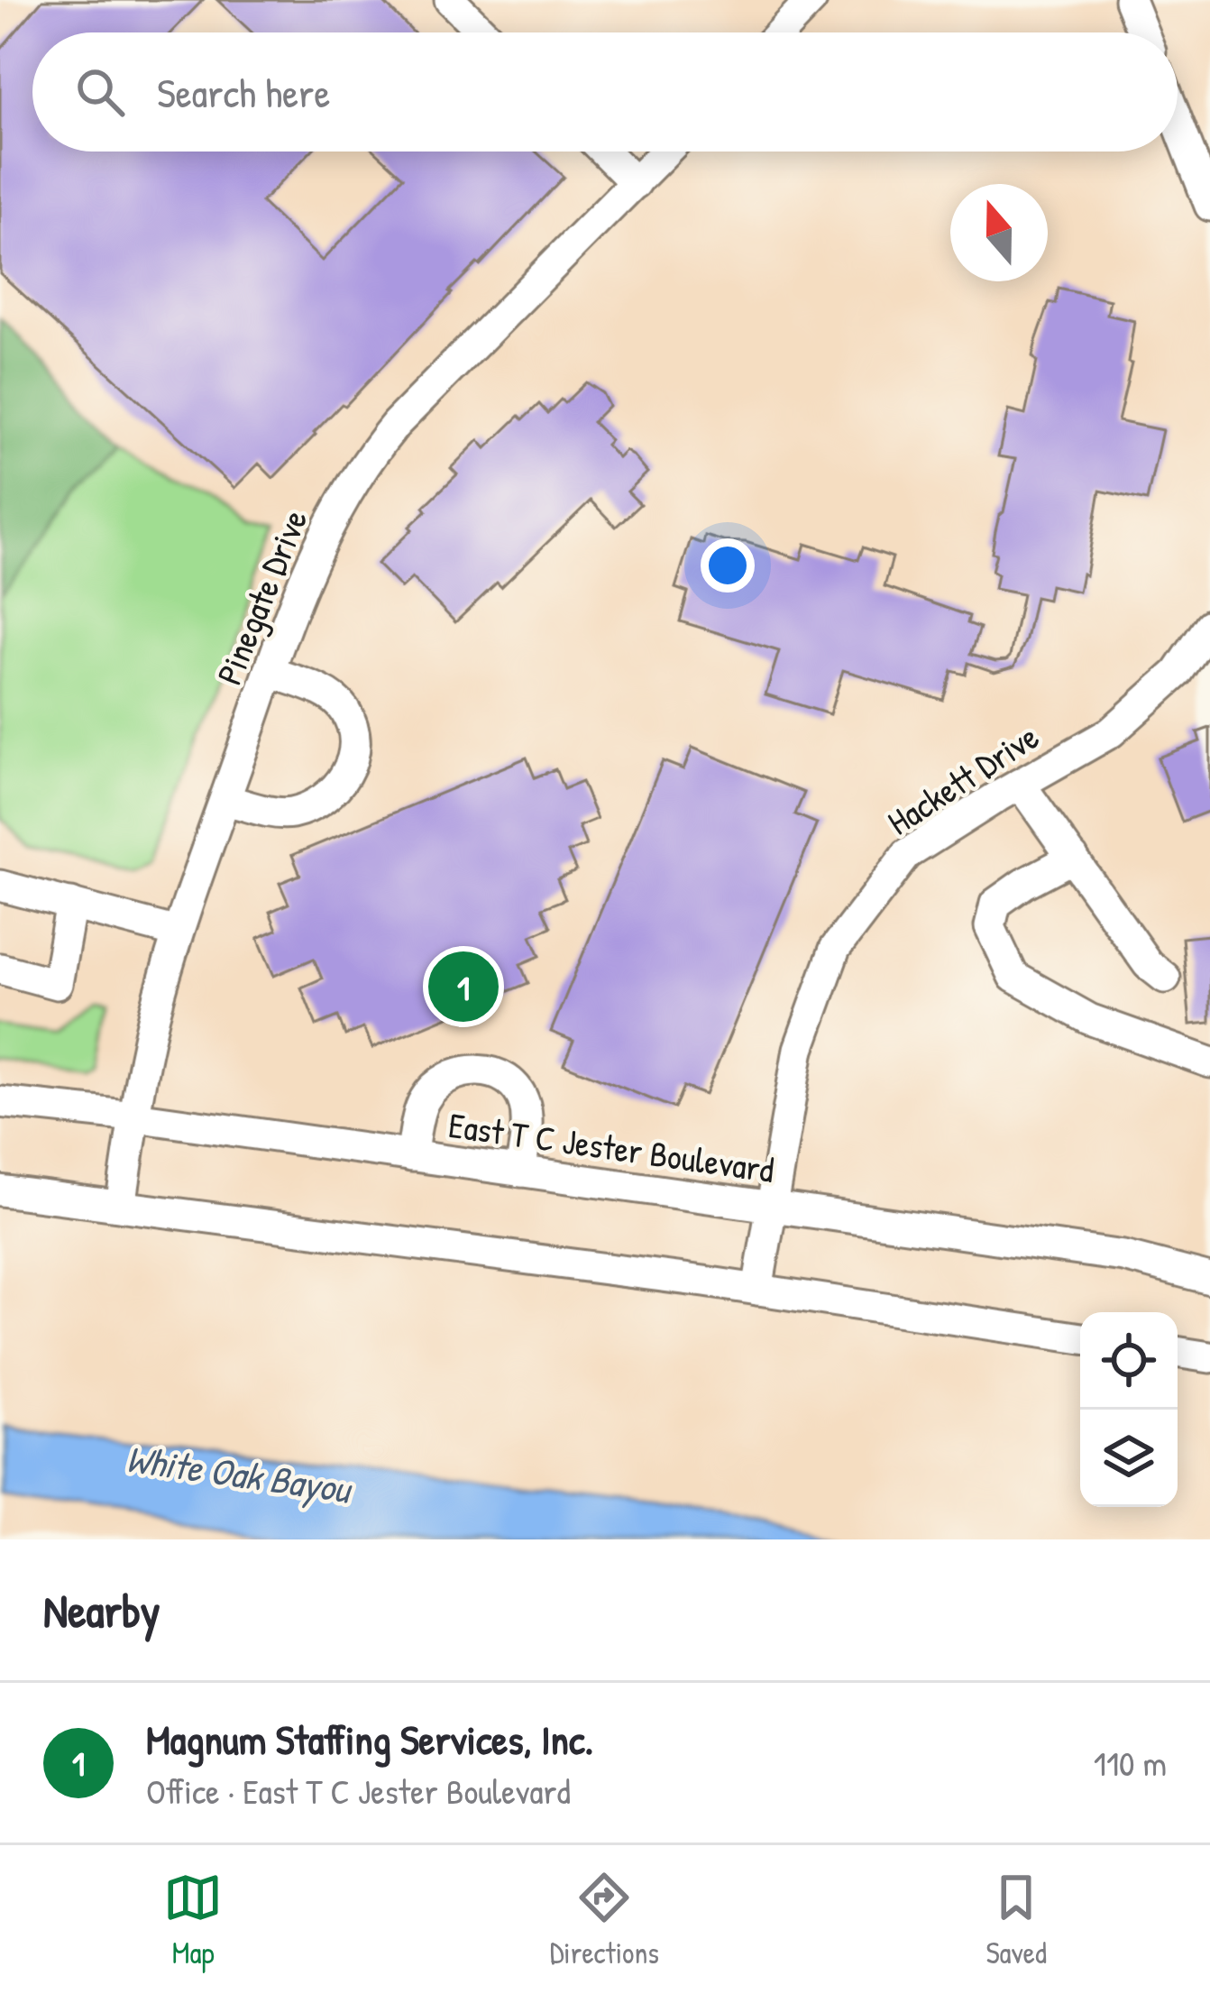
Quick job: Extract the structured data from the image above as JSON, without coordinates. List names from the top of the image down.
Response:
{
  "streets": {
    "street": ["Pinegate Drive", "Hackett Drive", "East T C Jester Boulevard"]
  },
  "crossings": [
    ["Pinegate Drive", "East T C Jester Boulevard"],
    ["Hackett Drive", "East T C Jester Boulevard"]
  ],
  "water": ["White Oak Bayou"],
  "north": "top",
  "page": {
    "search": "Search here",
    "pins": "1",
    "heading": "Nearby",
    "list": [
      {
        "mark": "1",
        "name": "Magnum Staffing Services, Inc.",
        "note": "Office · East T C Jester Boulevard",
        "value": "110 m"
      }
    ],
    "nav": ["Map", "Directions", "Saved"]
  }
}
